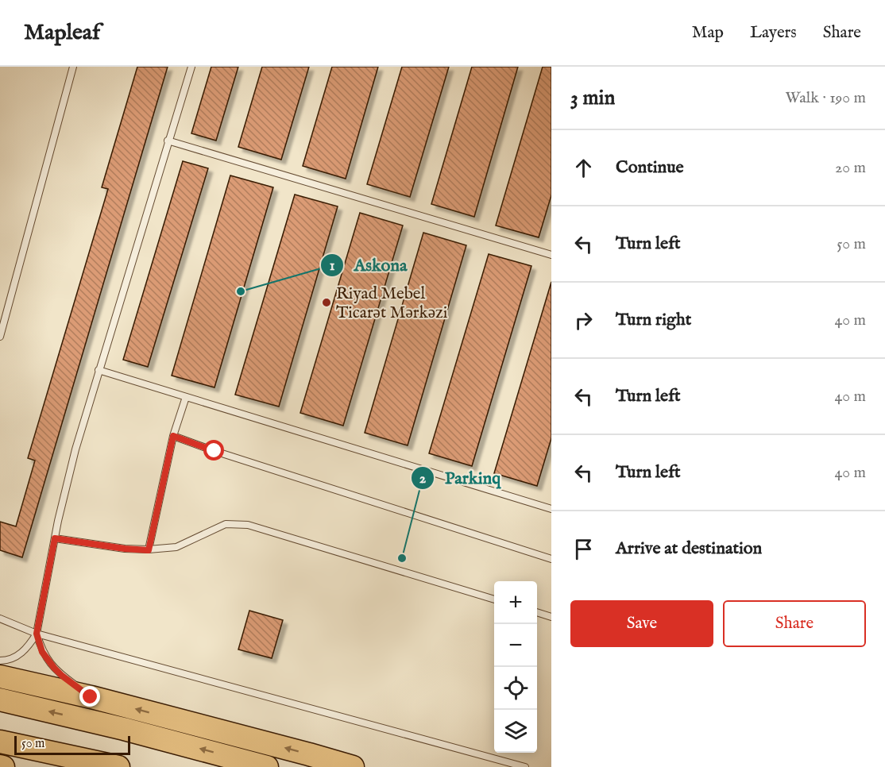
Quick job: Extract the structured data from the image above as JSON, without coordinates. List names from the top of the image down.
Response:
{
  "places": ["Askona", "Riyad Mebel Ticarət Mərkəzi", "Parkinq"],
  "scale_bar": "50 m",
  "page": {
    "header": "Mapleaf",
    "nav": ["Map", "Layers", "Share"],
    "heading": ["3 min", "Walk · 190 m"],
    "list": [
      ["Continue", "20 m"],
      ["Turn left", "50 m"],
      ["Turn right", "40 m"],
      ["Turn left", "40 m"],
      ["Turn left", "40 m"],
      "Arrive at destination"
    ],
    "map_buttons": ["+", "−"],
    "buttons": ["Save", "Share"],
    "scale": "50 m"
  }
}
